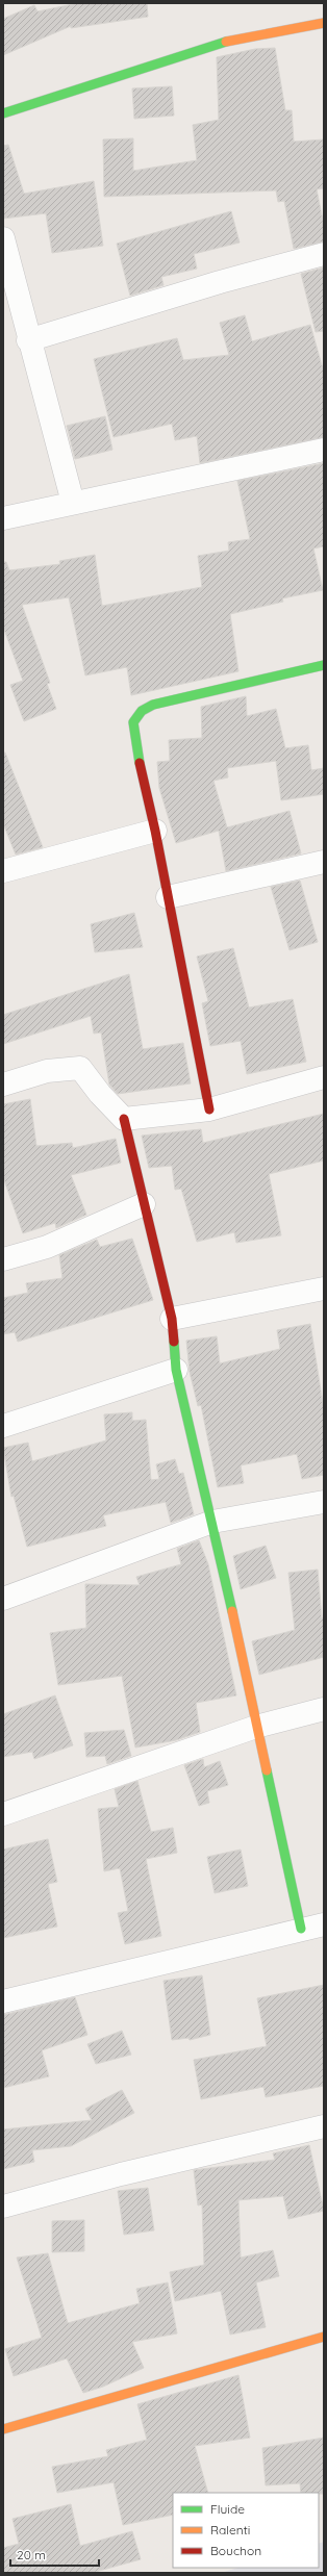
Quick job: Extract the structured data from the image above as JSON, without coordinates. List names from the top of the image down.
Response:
{
  "legend": ["Fluide", "Ralenti", "Bouchon"],
  "scale_bar": "20 m"
}
